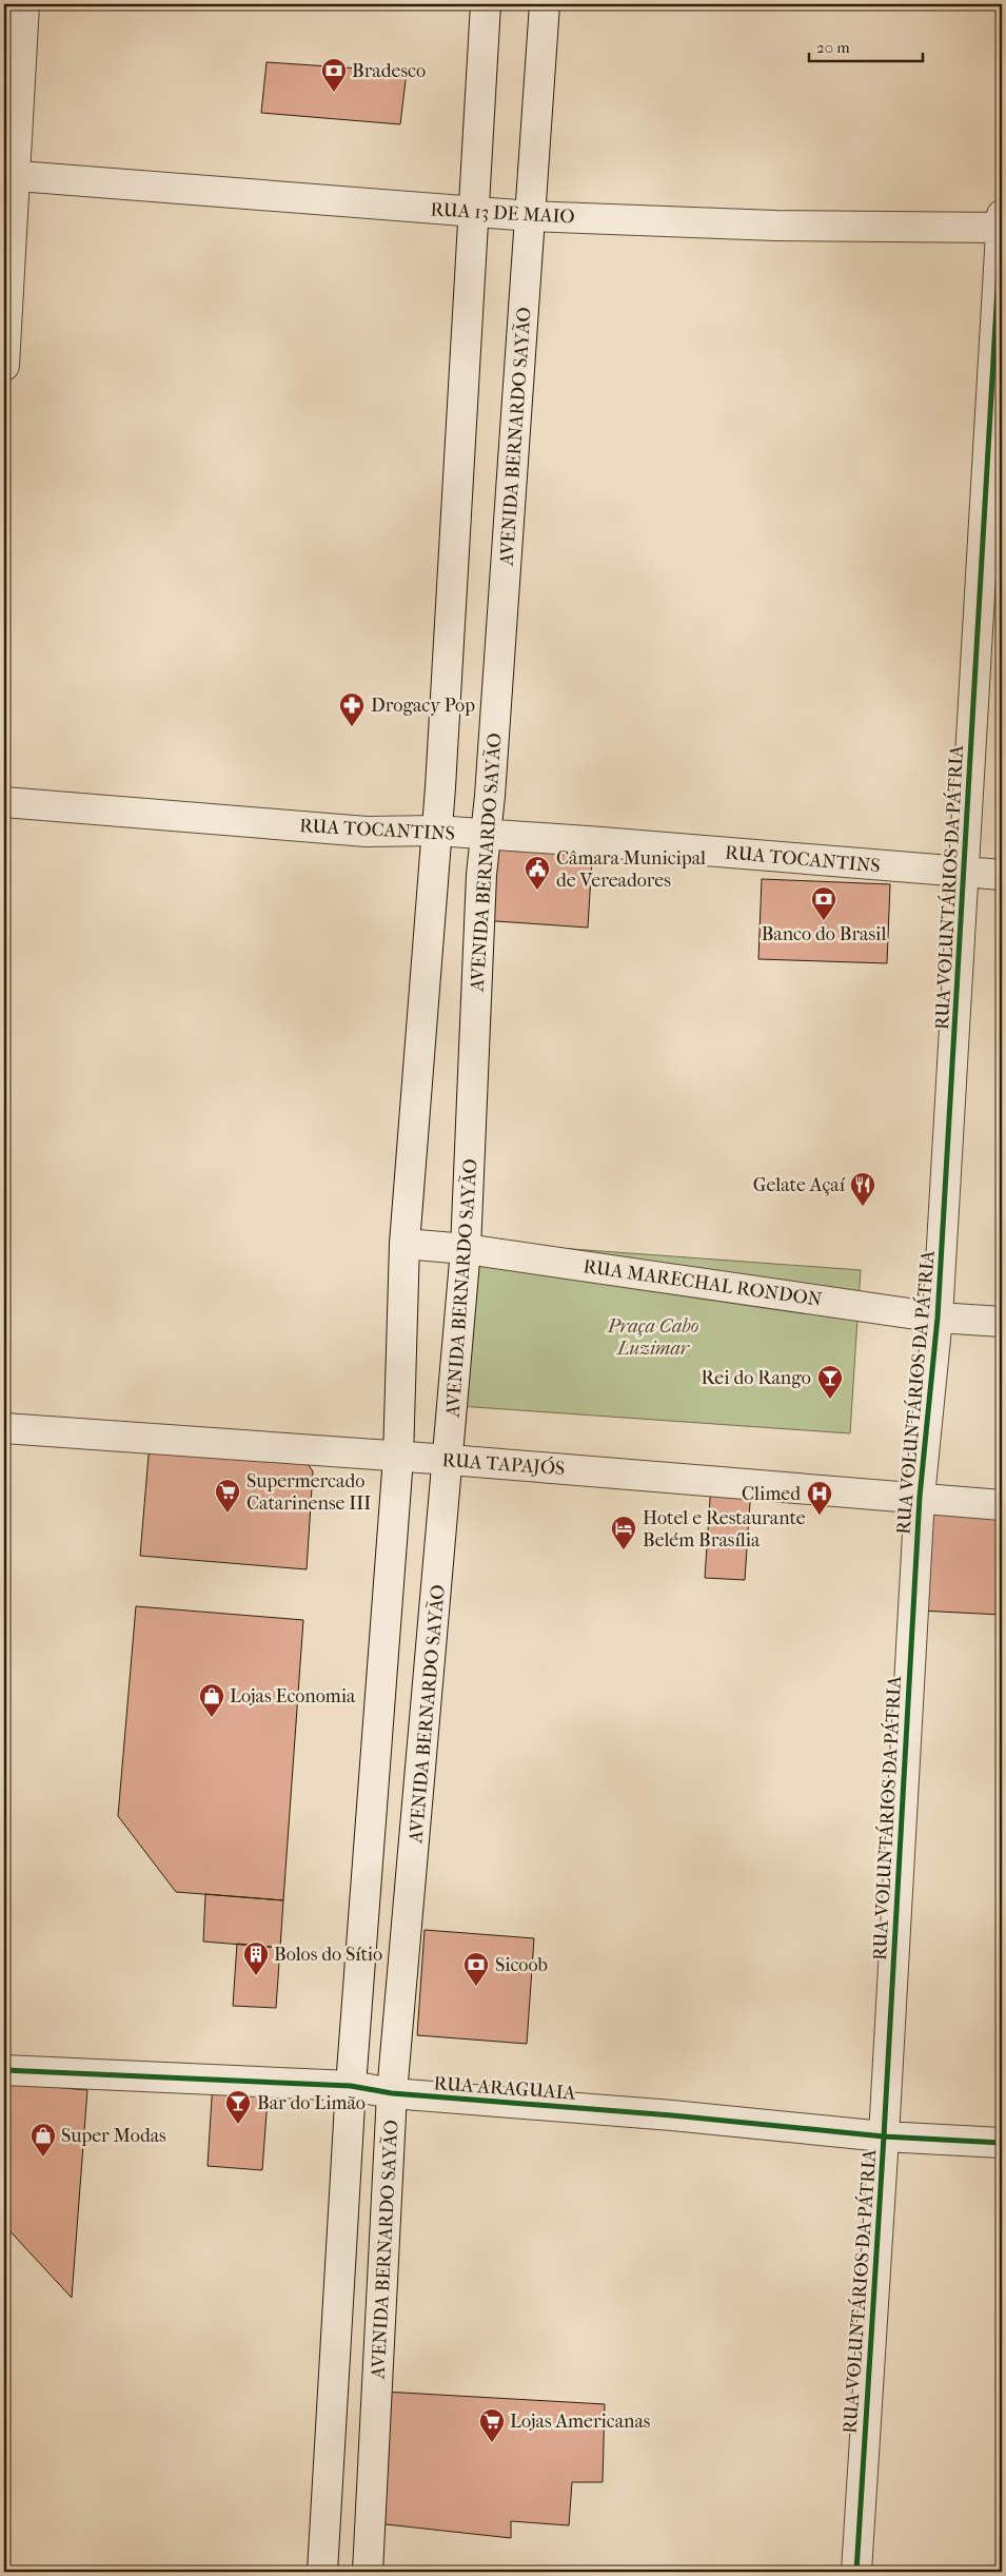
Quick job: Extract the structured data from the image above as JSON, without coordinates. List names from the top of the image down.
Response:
{
  "streets": {
    "street": [
      "RUA 13 DE MAIO",
      "AVENIDA BERNARDO SAYÃO",
      "RUA TOCANTINS",
      "RUA VOLUNTÁRIOS DA PÁTRIA",
      "RUA MARECHAL RONDON",
      "RUA TAPAJÓS",
      "RUA ARAGUAIA"
    ]
  },
  "crossings": [
    ["RUA 13 DE MAIO", "AVENIDA BERNARDO SAYÃO"],
    ["RUA 13 DE MAIO", "RUA VOLUNTÁRIOS DA PÁTRIA"],
    ["AVENIDA BERNARDO SAYÃO", "RUA TOCANTINS"],
    ["AVENIDA BERNARDO SAYÃO", "RUA MARECHAL RONDON"],
    ["AVENIDA BERNARDO SAYÃO", "RUA TAPAJÓS"],
    ["AVENIDA BERNARDO SAYÃO", "RUA ARAGUAIA"],
    ["RUA TOCANTINS", "RUA VOLUNTÁRIOS DA PÁTRIA"],
    ["RUA VOLUNTÁRIOS DA PÁTRIA", "RUA MARECHAL RONDON"],
    ["RUA VOLUNTÁRIOS DA PÁTRIA", "RUA TAPAJÓS"],
    ["RUA VOLUNTÁRIOS DA PÁTRIA", "RUA ARAGUAIA"]
  ],
  "parks": ["Praça Cabo Luzimar"],
  "places": {
    "bank": ["Bradesco", "Banco do Brasil", "Sicoob"],
    "pharmacy": ["Drogacy Pop"],
    "public building": ["Câmara Municipal de Vereadores"],
    "restaurant": ["Gelate Açaí"],
    "bar": ["Rei do Rango", "Bar do Limão"],
    "supermarket": ["Supermercado Catarinense III", "Lojas Americanas"],
    "hospital": ["Climed"],
    "hotel": ["Hotel e Restaurante Belém Brasília"],
    "shop": ["Lojas Economia", "Super Modas"],
    "building": ["Bolos do Sítio"]
  },
  "scale_bar": "20 m"
}
